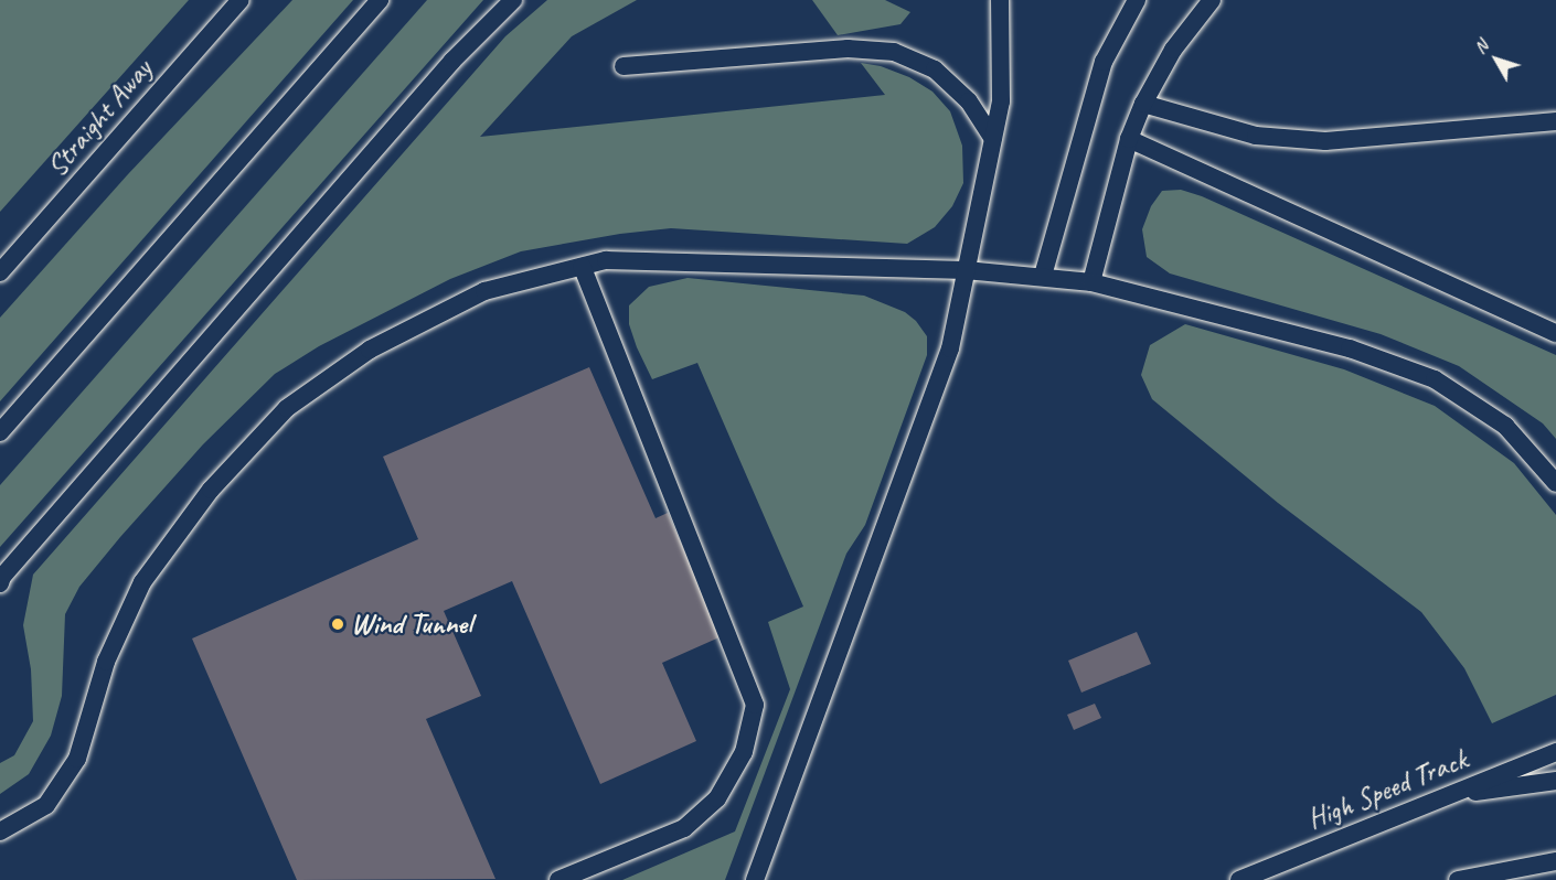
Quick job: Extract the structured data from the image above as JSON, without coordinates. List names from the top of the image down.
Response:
{
  "streets": {
    "lane": ["Straight Away", "High Speed Track"]
  },
  "places": ["Wind Tunnel"],
  "north": "top left"
}
